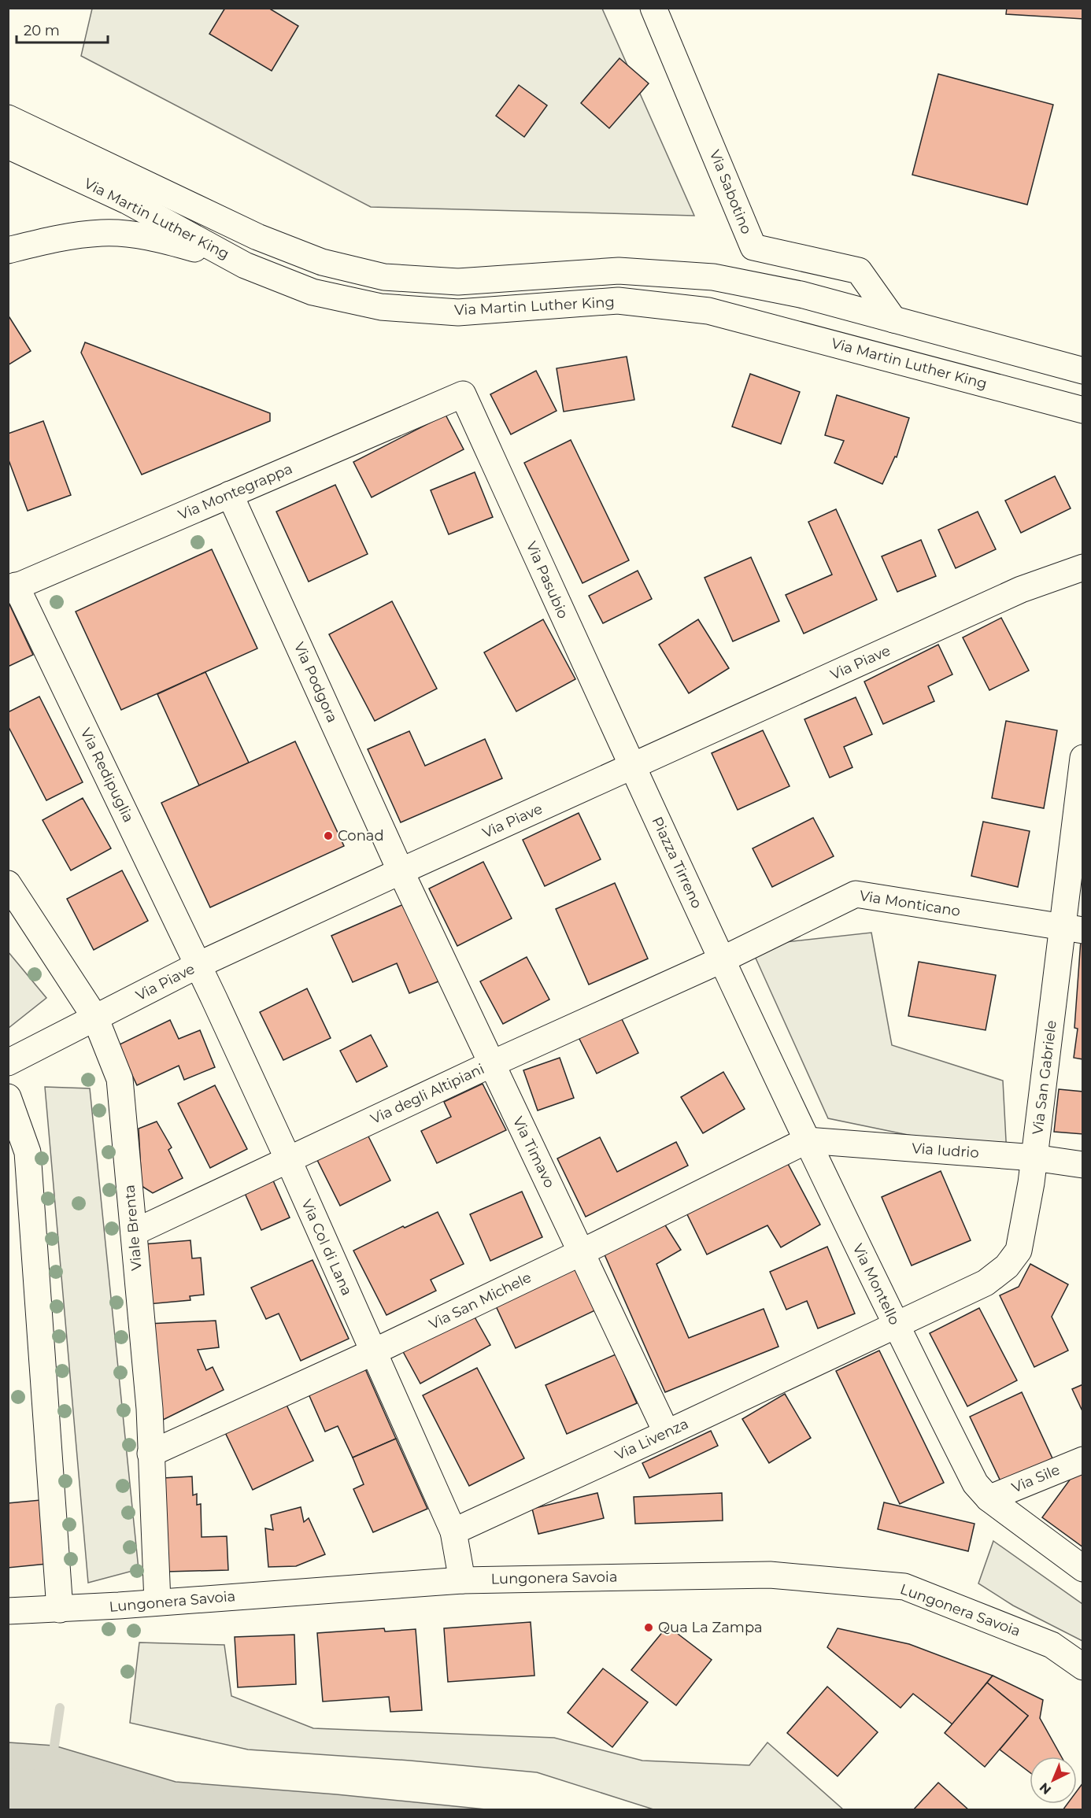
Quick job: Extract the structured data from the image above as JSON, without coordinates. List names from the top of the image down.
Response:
{
  "streets": {
    "street": [
      "Via Sabotino",
      "Via Martin Luther King",
      "Via Montegrappa",
      "Via Pasubio",
      "Via Piave",
      "Via Podgora",
      "Via Redipuglia",
      "Piazza Tirreno",
      "Via Monticano",
      "Via San Gabriele",
      "Via degli Altipiani",
      "Via Iudrio",
      "Via Timavo",
      "Viale Brenta",
      "Via Col di Lana",
      "Via Montello",
      "Via San Michele",
      "Via Livenza",
      "Via Sile",
      "Lungonera Savoia"
    ]
  },
  "crossings": [
    ["Via Sabotino", "Via Martin Luther King"],
    ["Via Montegrappa", "Via Pasubio"],
    ["Via Montegrappa", "Via Podgora"],
    ["Via Montegrappa", "Via Redipuglia"],
    ["Via Pasubio", "Via Piave"],
    ["Via Pasubio", "Piazza Tirreno"],
    ["Via Piave", "Via Podgora"],
    ["Via Piave", "Via Redipuglia"],
    ["Via Piave", "Piazza Tirreno"],
    ["Via Piave", "Via Timavo"],
    ["Via Piave", "Viale Brenta"],
    ["Via Piave", "Via Col di Lana"],
    ["Via Podgora", "Via Timavo"],
    ["Via Redipuglia", "Via Col di Lana"],
    ["Piazza Tirreno", "Via Monticano"],
    ["Piazza Tirreno", "Via degli Altipiani"],
    ["Piazza Tirreno", "Via Montello"],
    ["Via Monticano", "Via San Gabriele"],
    ["Via Monticano", "Via degli Altipiani"],
    ["Via Monticano", "Via Montello"],
    ["Via San Gabriele", "Via Iudrio"],
    ["Via San Gabriele", "Via Montello"],
    ["Via San Gabriele", "Via Livenza"],
    ["Via degli Altipiani", "Via Timavo"],
    ["Via degli Altipiani", "Viale Brenta"],
    ["Via degli Altipiani", "Via Col di Lana"],
    ["Via degli Altipiani", "Via Montello"],
    ["Via Iudrio", "Via Montello"],
    ["Via Iudrio", "Via San Michele"],
    ["Via Timavo", "Via San Michele"],
    ["Via Timavo", "Via Livenza"],
    ["Viale Brenta", "Via San Michele"],
    ["Viale Brenta", "Lungonera Savoia"],
    ["Via Col di Lana", "Via San Michele"],
    ["Via Col di Lana", "Via Livenza"],
    ["Via Montello", "Via San Michele"],
    ["Via Montello", "Via Livenza"],
    ["Via Montello", "Via Sile"]
  ],
  "places": ["Conad", "Qua La Zampa"],
  "scale_bar": "20 m",
  "north": "bottom left"
}
